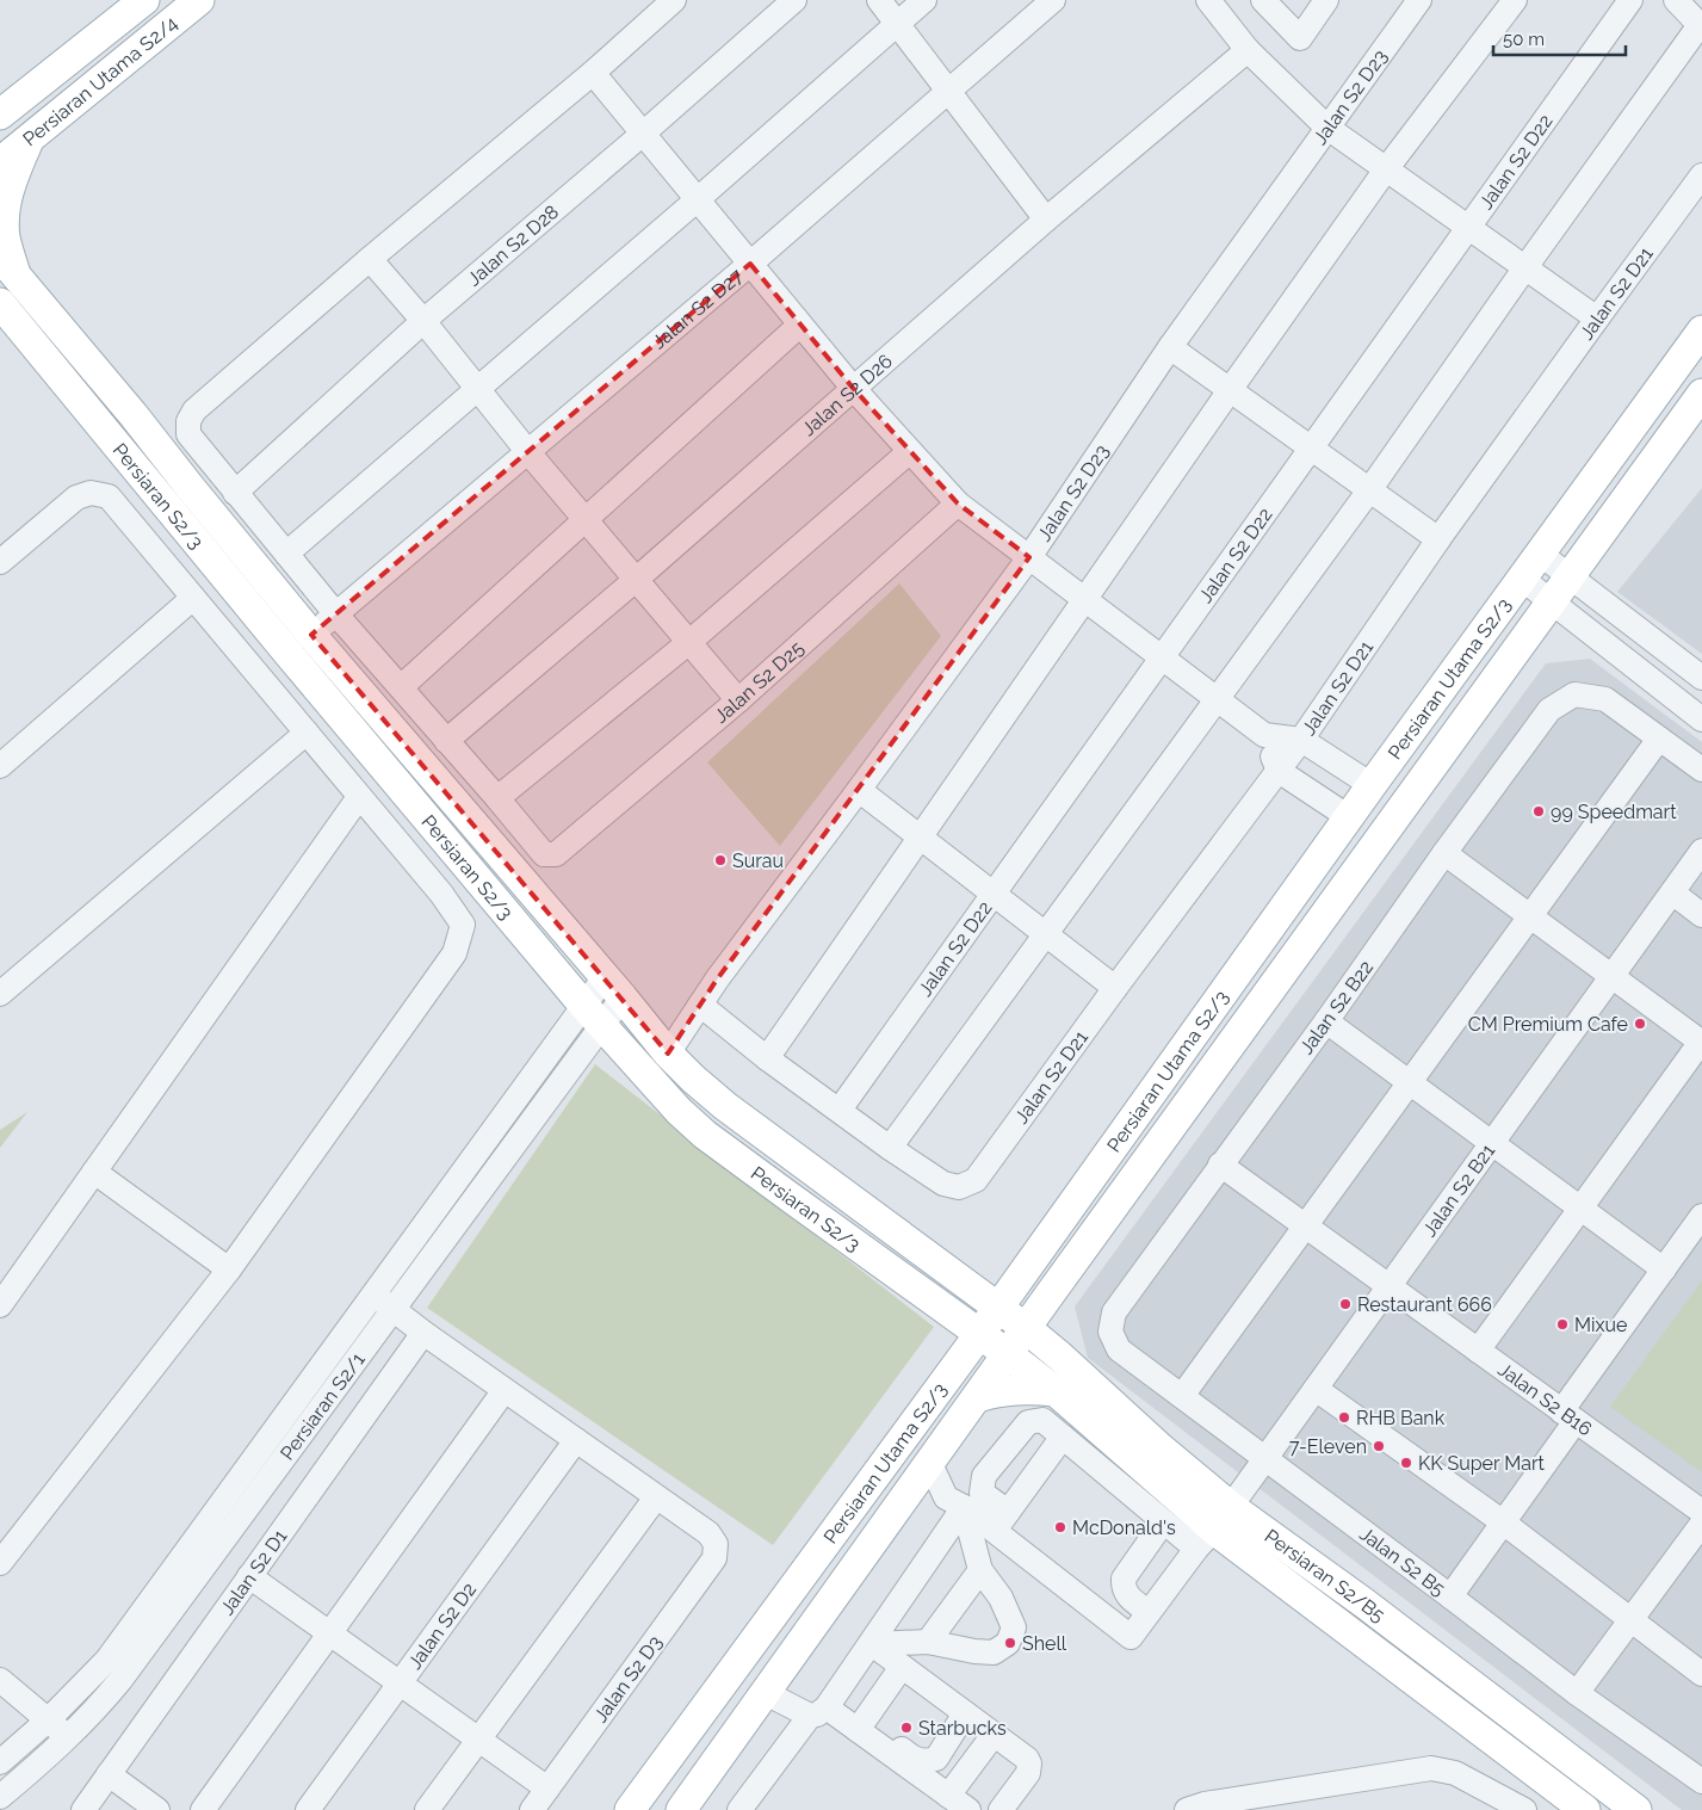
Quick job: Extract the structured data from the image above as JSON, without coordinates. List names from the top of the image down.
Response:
{
  "streets": {
    "main road": [
      "Persiaran Utama S2/4",
      "Persiaran S2/3",
      "Persiaran Utama S2/3",
      "Persiaran S2/B5"
    ],
    "street": [
      "Jalan S2 D23",
      "Jalan S2 D22",
      "Jalan S2 D28",
      "Jalan S2 D21",
      "Jalan S2 D27",
      "Jalan S2 D26",
      "Jalan S2 D25",
      "Jalan S2 B22",
      "Jalan S2 B21",
      "Jalan S2 B16",
      "Persiaran S2/1",
      "Jalan S2 B5",
      "Jalan S2 D1",
      "Jalan S2 D2",
      "Jalan S2 D3"
    ]
  },
  "crossings": [
    ["Jalan S2 D23", "Persiaran S2/B5"],
    ["Jalan S2 D27", "Persiaran S2/3"],
    ["Jalan S2 D27", "Persiaran S2/B5"],
    ["Persiaran S2/3", "Persiaran Utama S2/3"],
    ["Persiaran S2/3", "Persiaran S2/1"],
    ["Persiaran S2/3", "Persiaran S2/B5"],
    ["Persiaran Utama S2/3", "Persiaran S2/B5"],
    ["Jalan S2 B22", "Jalan S2 B16"],
    ["Jalan S2 B22", "Jalan S2 B5"],
    ["Jalan S2 B21", "Jalan S2 B16"],
    ["Jalan S2 B21", "Jalan S2 B5"],
    ["Jalan S2 B21", "Persiaran S2/B5"],
    ["Persiaran S2/1", "Persiaran S2/B5"]
  ],
  "places": [
    "99 Speedmart",
    "Surau",
    "CM Premium Cafe",
    "Restaurant 666",
    "Mixue",
    "RHB Bank",
    "7-Eleven",
    "KK Super Mart",
    "McDonald's",
    "Shell",
    "Starbucks"
  ],
  "scale_bar": "50 m"
}
